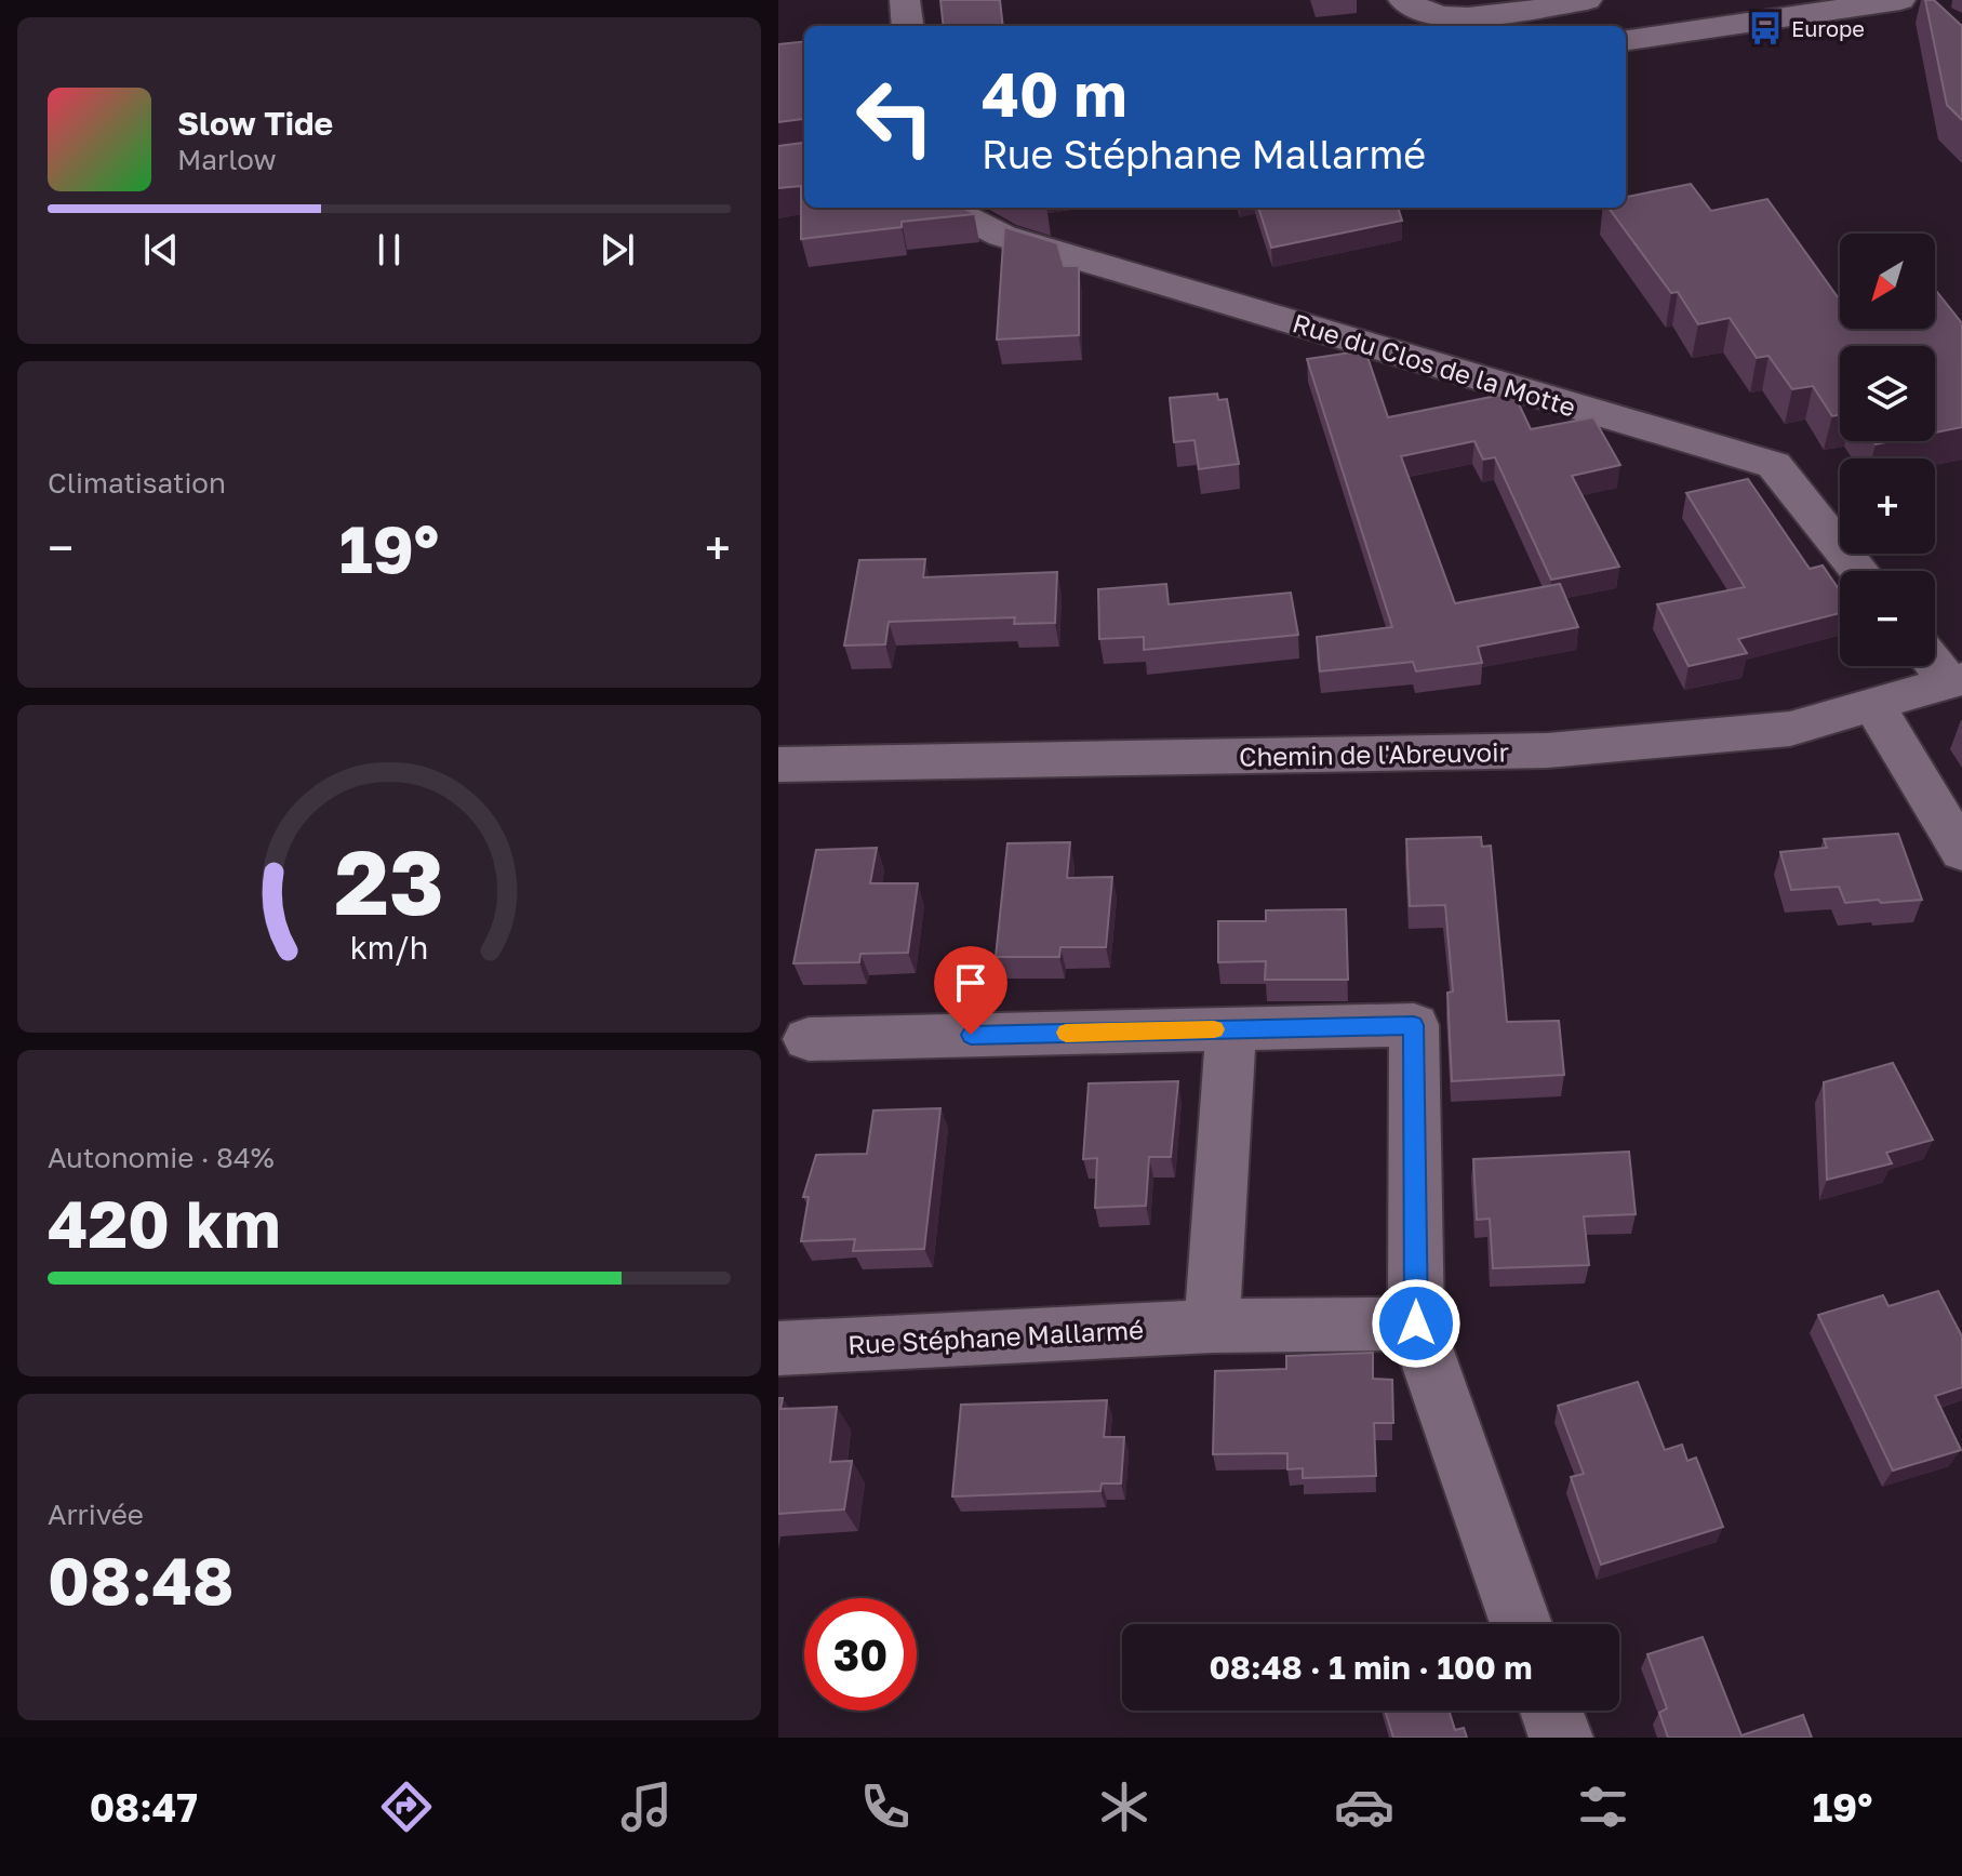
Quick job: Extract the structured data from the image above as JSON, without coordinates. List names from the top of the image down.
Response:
{
  "streets": {
    "street": ["Rue du Clos de la Motte", "Chemin de l'Abreuvoir", "Rue Stéphane Mallarmé"]
  },
  "places": {
    "bus stop": ["Europe"]
  },
  "north": "bottom left",
  "page": {
    "turn": ["40 m", "Rue Stéphane Mallarmé"],
    "song": ["Slow Tide", "Marlow"],
    "map_buttons": ["+", "−"],
    "tile": [
      "Climatisation",
      ["Autonomie · 84%", "420 km"],
      ["Arrivée", "08:48"]
    ],
    "heat": ["−", "19°", "+"],
    "limit": "30",
    "trip": "08:48 · 1 min · 100 m",
    "tabs": ["08:47", "19°"],
    "gauge": ["23", "km/h"]
  }
}
